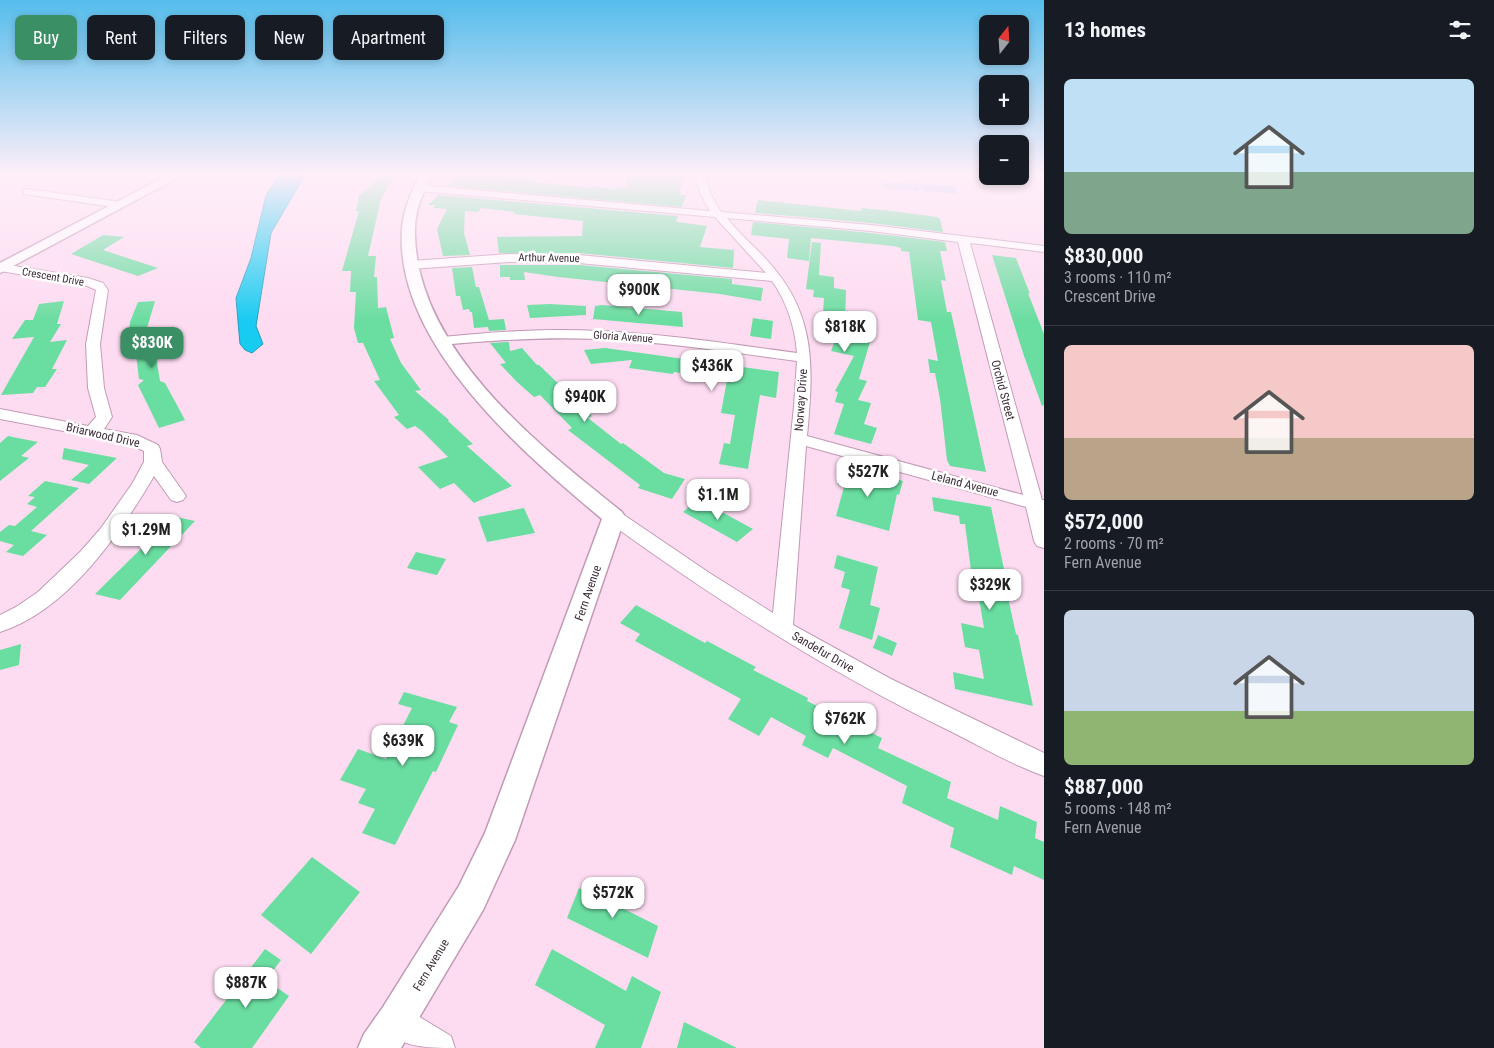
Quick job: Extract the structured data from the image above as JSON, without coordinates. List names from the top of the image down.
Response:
{
  "streets": {
    "street": [
      "Arthur Avenue",
      "Crescent Drive",
      "Gloria Avenue",
      "Orchid Street",
      "Norway Drive",
      "Briarwood Drive",
      "Leland Avenue",
      "Fern Avenue",
      "Sandefur Drive"
    ]
  },
  "crossings": [
    ["Arthur Avenue", "Norway Drive"],
    ["Crescent Drive", "Briarwood Drive"],
    ["Gloria Avenue", "Norway Drive"],
    ["Orchid Street", "Leland Avenue"],
    ["Norway Drive", "Leland Avenue"],
    ["Norway Drive", "Sandefur Drive"],
    ["Fern Avenue", "Sandefur Drive"]
  ],
  "north": "top",
  "page": {
    "heading": "13 homes",
    "map_buttons": ["+", "−"],
    "chip": [
      "Buy",
      "Rent",
      "Filters",
      "New",
      "Apartment"
    ],
    "list": [
      {
        "name": "$830,000",
        "note": "3 rooms · 110 m² · Crescent Drive"
      },
      {
        "name": "$572,000",
        "note": "2 rooms · 70 m² · Fern Avenue"
      },
      {
        "name": "$887,000",
        "note": "5 rooms · 148 m² · Fern Avenue"
      }
    ],
    "price": [
      "$900K",
      "$818K",
      "$830K",
      "$436K",
      "$940K",
      "$527K",
      "$1.1M",
      "$1.29M",
      "$329K",
      "$762K",
      "$639K",
      "$572K",
      "$887K"
    ]
  }
}
